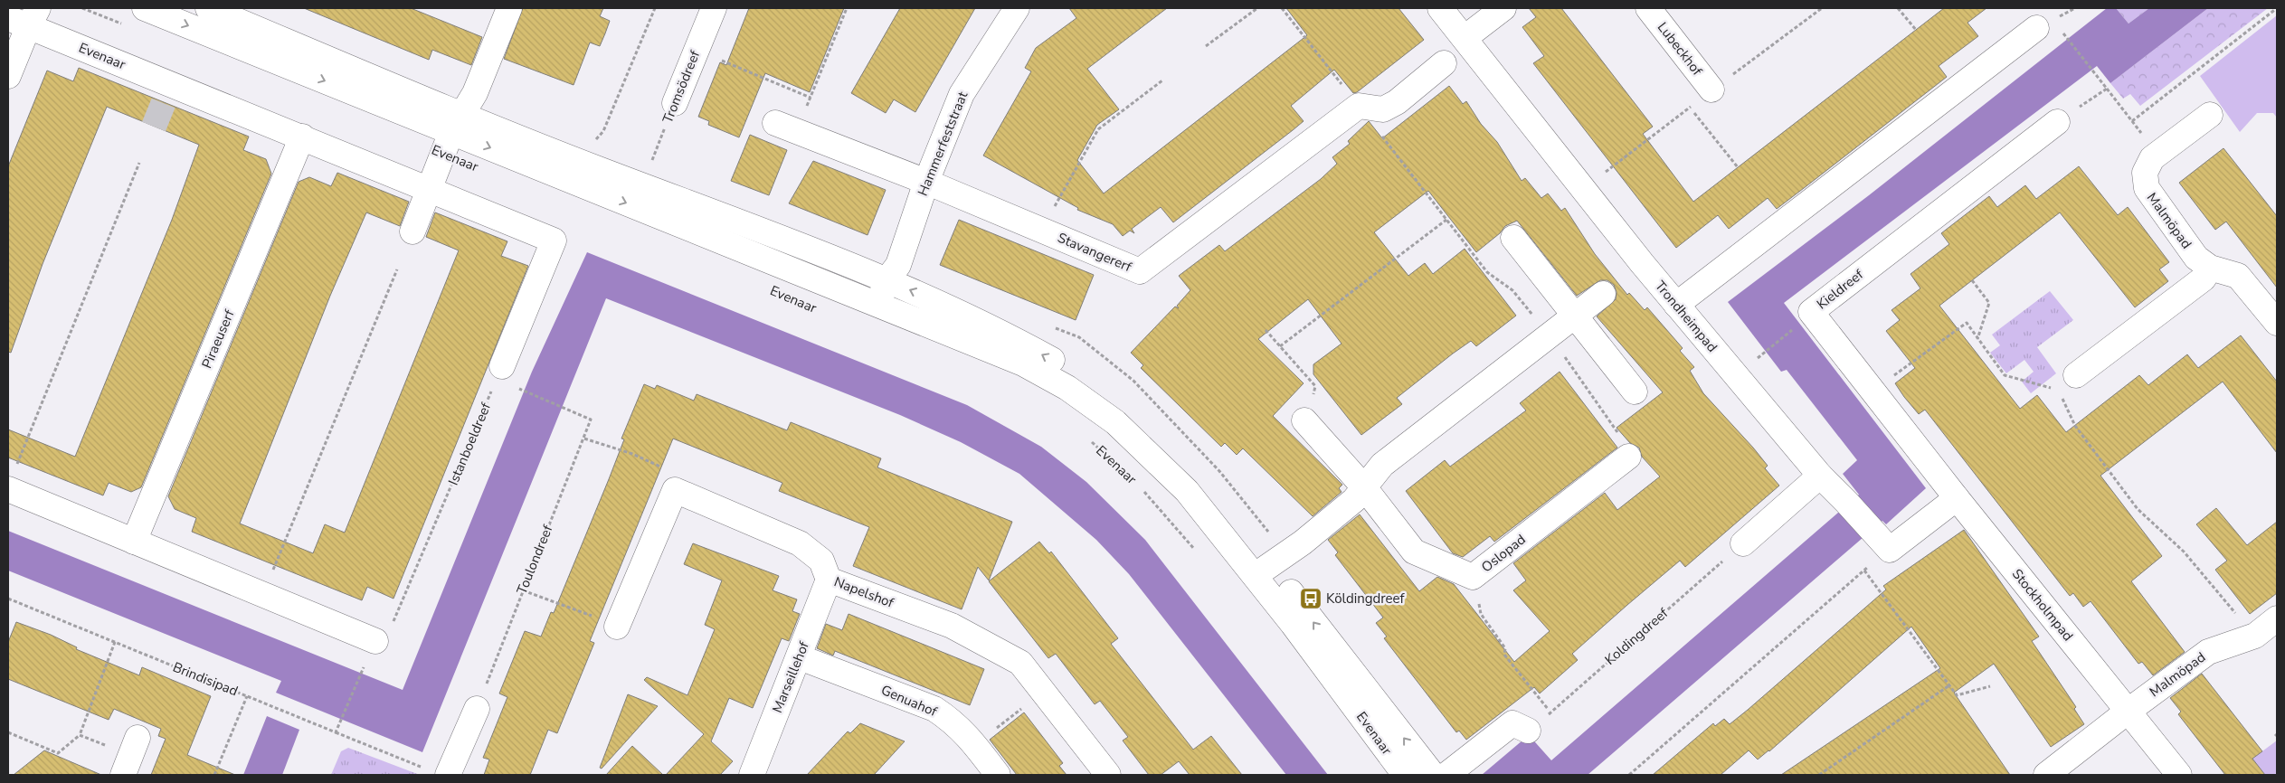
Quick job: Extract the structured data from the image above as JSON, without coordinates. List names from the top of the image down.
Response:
{
  "streets": {
    "street": [
      "Lubeckhof",
      "Evenaar",
      "Tromsödreef",
      "Hammerfeststraat",
      "Malmöpad",
      "Stavangererf",
      "Kieldreef",
      "Trondheimpad",
      "Piraeuserf",
      "Oslopad",
      "Napelshof",
      "Stockholmpad",
      "Marseillehof",
      "Genuahof"
    ],
    "path": [
      "Istanboeldreef",
      "Toulondreef",
      "Koldingdreef",
      "Brindisipad"
    ]
  },
  "crossings": [
    ["Evenaar", "Hammerfeststraat"],
    ["Evenaar", "Piraeuserf"],
    ["Evenaar", "Istanboeldreef"],
    ["Hammerfeststraat", "Stavangererf"],
    ["Malmöpad", "Stockholmpad"],
    ["Kieldreef", "Stockholmpad"],
    ["Napelshof", "Marseillehof"],
    ["Marseillehof", "Genuahof"]
  ],
  "places": {
    "bus stop": ["Köldingdreef"]
  }
}
